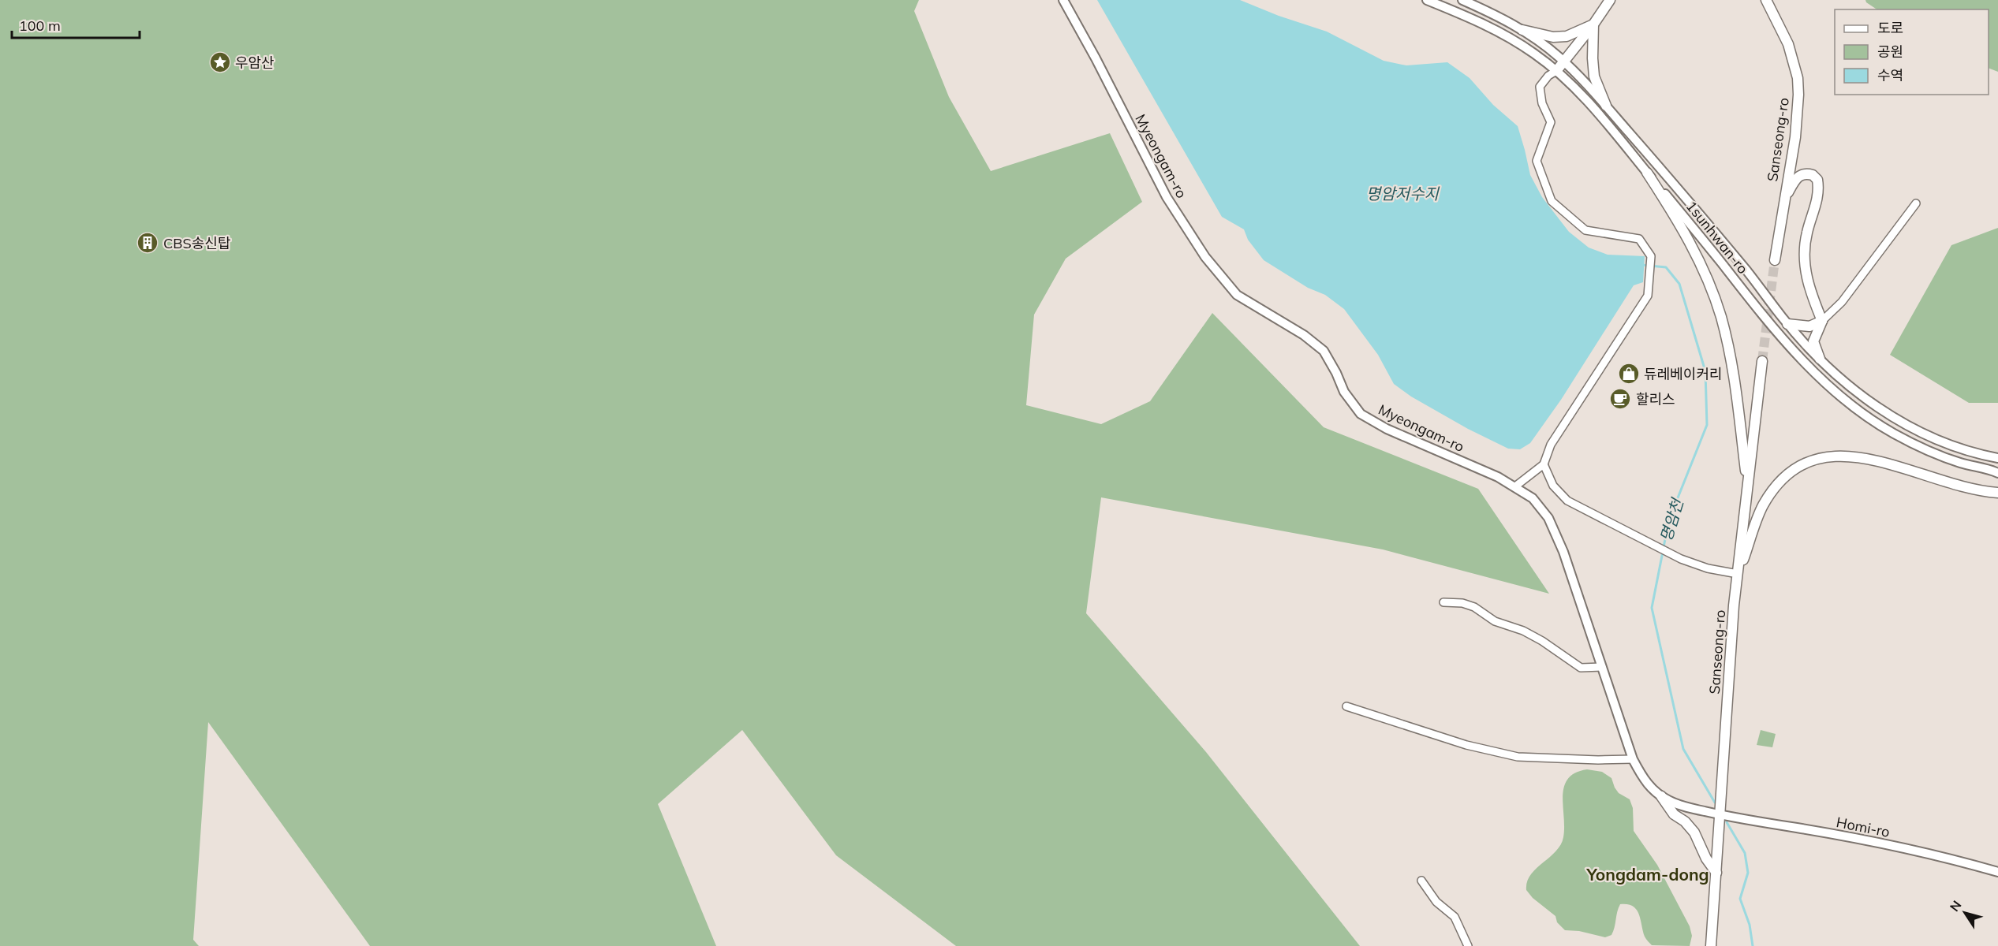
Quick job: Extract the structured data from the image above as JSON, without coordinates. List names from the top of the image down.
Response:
{
  "streets": {
    "main road": ["Sanseong-ro"],
    "street": ["Myeongam-ro", "1sunhwan-ro", "Homi-ro"]
  },
  "crossings": [
    ["Sanseong-ro", "Myeongam-ro"],
    ["Sanseong-ro", "Homi-ro"],
    ["Myeongam-ro", "Homi-ro"]
  ],
  "districts": ["Yongdam-dong"],
  "water": ["명암저수지", "명암천"],
  "places": {
    "place": ["우암산"],
    "building": ["CBS송신탑"],
    "shop": ["듀레베이커리"],
    "cafe": ["할리스"]
  },
  "legend": ["도로", "공원", "수역"],
  "scale_bar": "100 m",
  "north": "top left"
}
